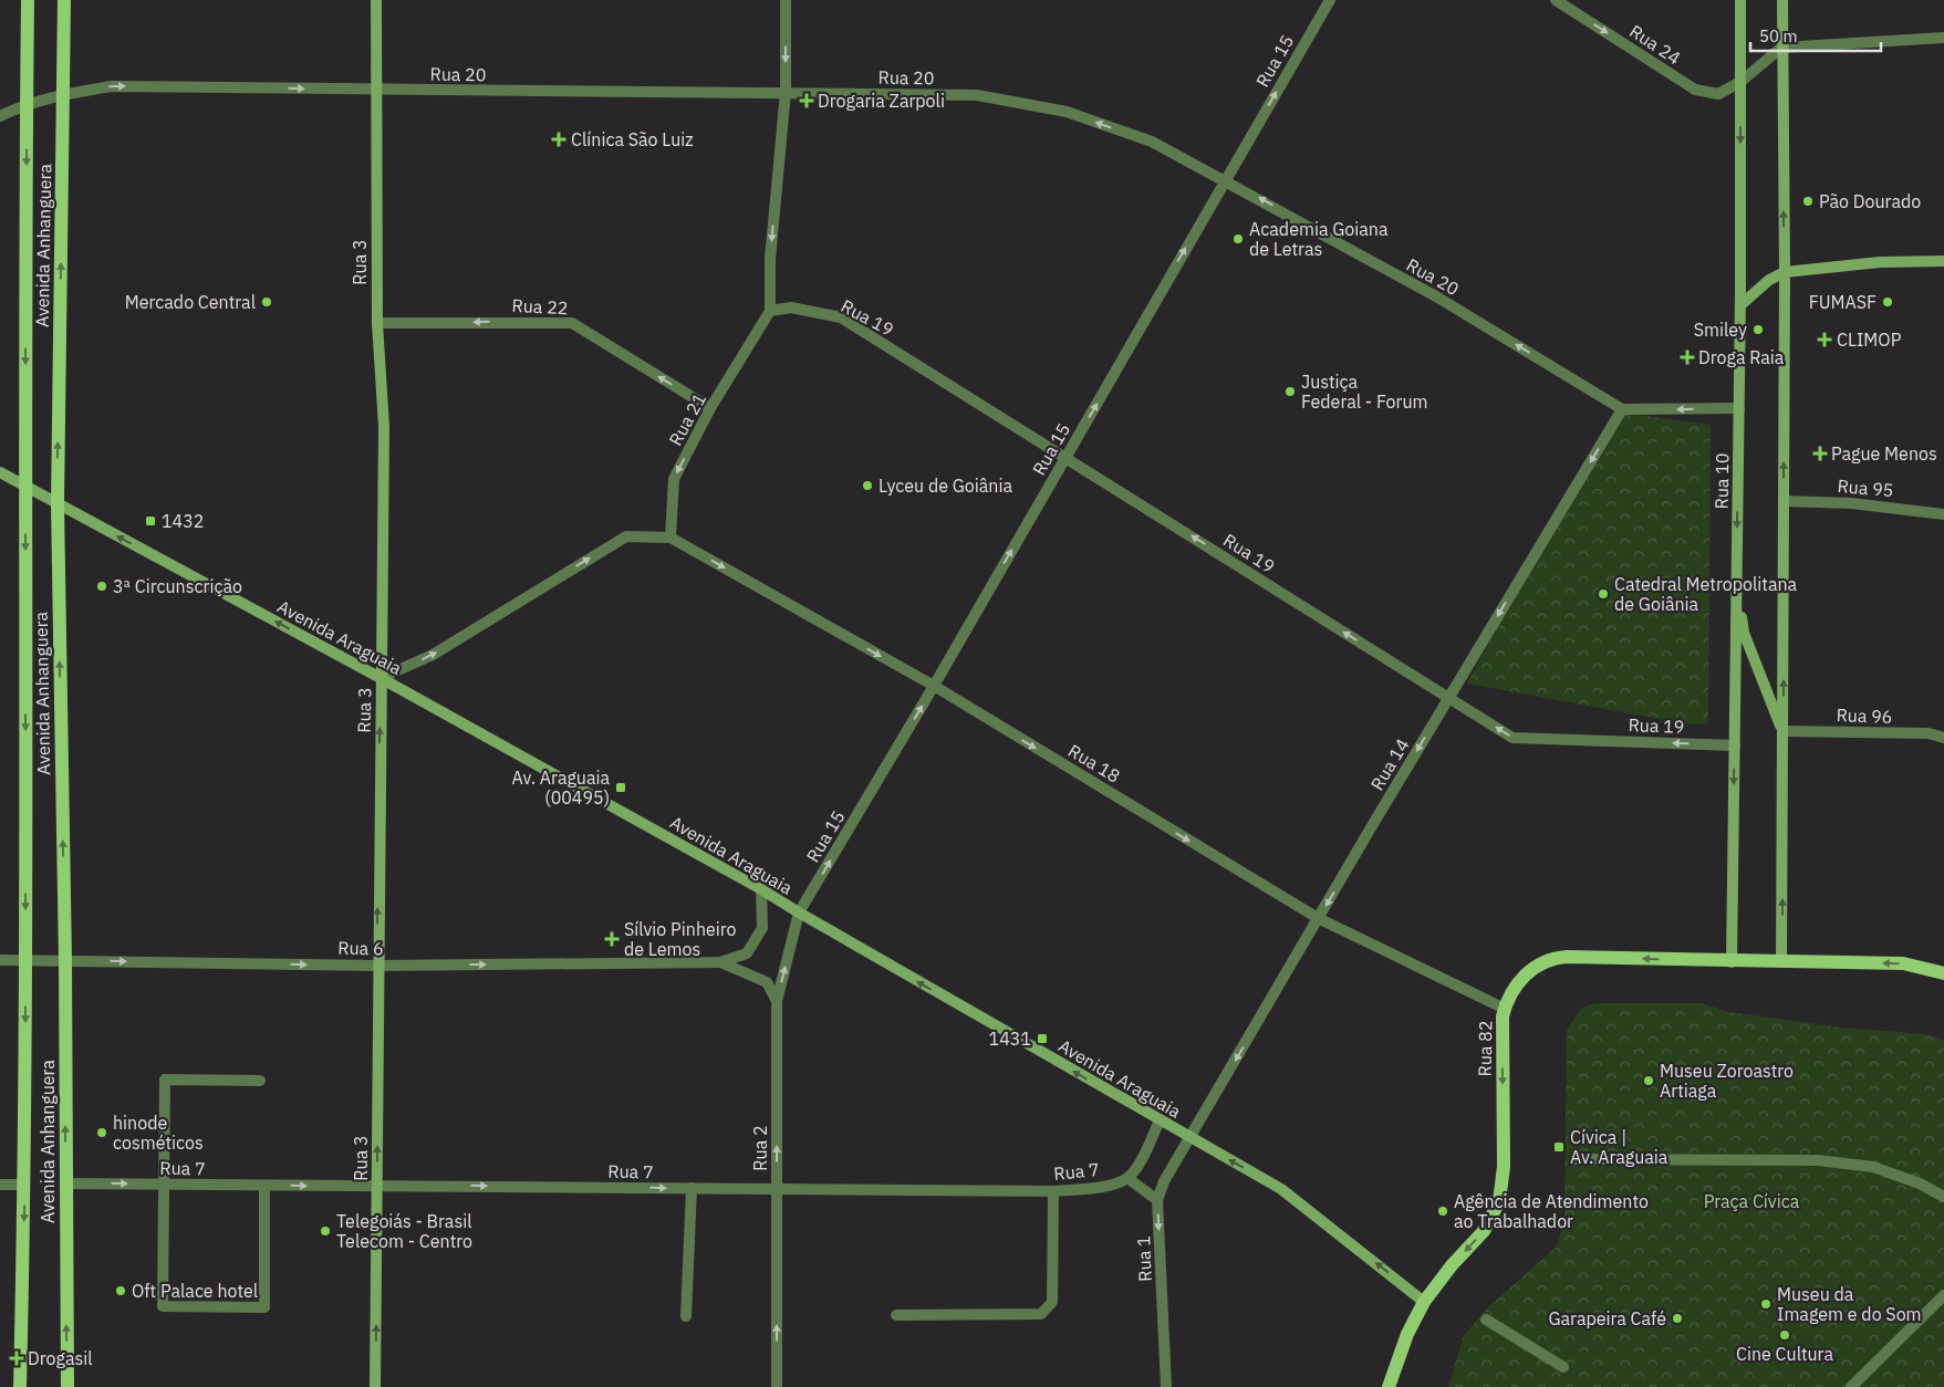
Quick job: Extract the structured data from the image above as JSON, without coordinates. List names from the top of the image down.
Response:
{
  "streets": {
    "main road": [
      "Avenida Anhanguera",
      "Rua 3",
      "Rua 10",
      "Avenida Araguaia",
      "Rua 82"
    ],
    "street": [
      "Rua 24",
      "Rua 15",
      "Rua 20",
      "Rua 22",
      "Rua 19",
      "Rua 21",
      "Rua 95",
      "Rua 96",
      "Rua 18",
      "Rua 14",
      "Rua 6",
      "Rua 2",
      "Rua 7",
      "Rua 1"
    ]
  },
  "crossings": [
    ["Rua 24", "Rua 10"],
    ["Rua 15", "Rua 20"],
    ["Rua 15", "Rua 19"],
    ["Rua 15", "Avenida Araguaia"],
    ["Rua 15", "Rua 18"],
    ["Rua 15", "Rua 2"],
    ["Rua 20", "Avenida Anhanguera"],
    ["Rua 20", "Rua 3"],
    ["Rua 20", "Rua 14"],
    ["Avenida Anhanguera", "Avenida Araguaia"],
    ["Avenida Anhanguera", "Rua 6"],
    ["Avenida Anhanguera", "Rua 7"],
    ["Rua 3", "Rua 22"],
    ["Rua 3", "Avenida Araguaia"],
    ["Rua 3", "Rua 6"],
    ["Rua 3", "Rua 7"],
    ["Rua 22", "Rua 21"],
    ["Rua 19", "Rua 21"],
    ["Rua 19", "Rua 10"],
    ["Rua 19", "Rua 14"],
    ["Rua 21", "Rua 18"],
    ["Rua 10", "Rua 82"],
    ["Avenida Araguaia", "Rua 14"],
    ["Avenida Araguaia", "Rua 6"],
    ["Avenida Araguaia", "Rua 82"],
    ["Avenida Araguaia", "Rua 2"],
    ["Avenida Araguaia", "Rua 7"],
    ["Avenida Araguaia", "Rua 1"],
    ["Rua 18", "Rua 14"],
    ["Rua 18", "Rua 82"],
    ["Rua 14", "Rua 1"],
    ["Rua 6", "Rua 2"],
    ["Rua 2", "Rua 7"]
  ],
  "one_way": [
    "Rua 24",
    "Rua 15",
    "Rua 3",
    "Rua 22",
    "Rua 19",
    "Rua 21",
    "Avenida Araguaia",
    "Rua 18",
    "Rua 14",
    "Rua 6",
    "Rua 2",
    "Rua 7",
    "Rua 1"
  ],
  "parks": ["Praça Cívica"],
  "places": {
    "health": [
      "Drogaria Zarpoli",
      "Clínica São Luiz",
      "CLIMOP",
      "Droga Raia",
      "Pague Menos",
      "Sílvio Pinheiro de Lemos",
      "Drogasil"
    ],
    "other": [
      "Pão Dourado",
      "Academia Goiana de Letras",
      "Mercado Central",
      "FUMASF",
      "Smiley",
      "Justiça Federal - Forum",
      "Lyceu de Goiânia",
      "3ª Circunscrição",
      "Catedral Metropolitana de Goiânia",
      "Museu Zoroastro Artiaga",
      "hinode cosméticos",
      "Agência de Atendimento ao Trabalhador",
      "Telegoiás - Brasil Telecom - Centro",
      "Oft Palace hotel",
      "Museu da Imagem e do Som",
      "Garapeira Café",
      "Cine Cultura"
    ],
    "transit": [
      "1432",
      "Av. Araguaia (00495)",
      "1431",
      "Cívica | Av. Araguaia"
    ]
  },
  "scale_bar": "50 m"
}
